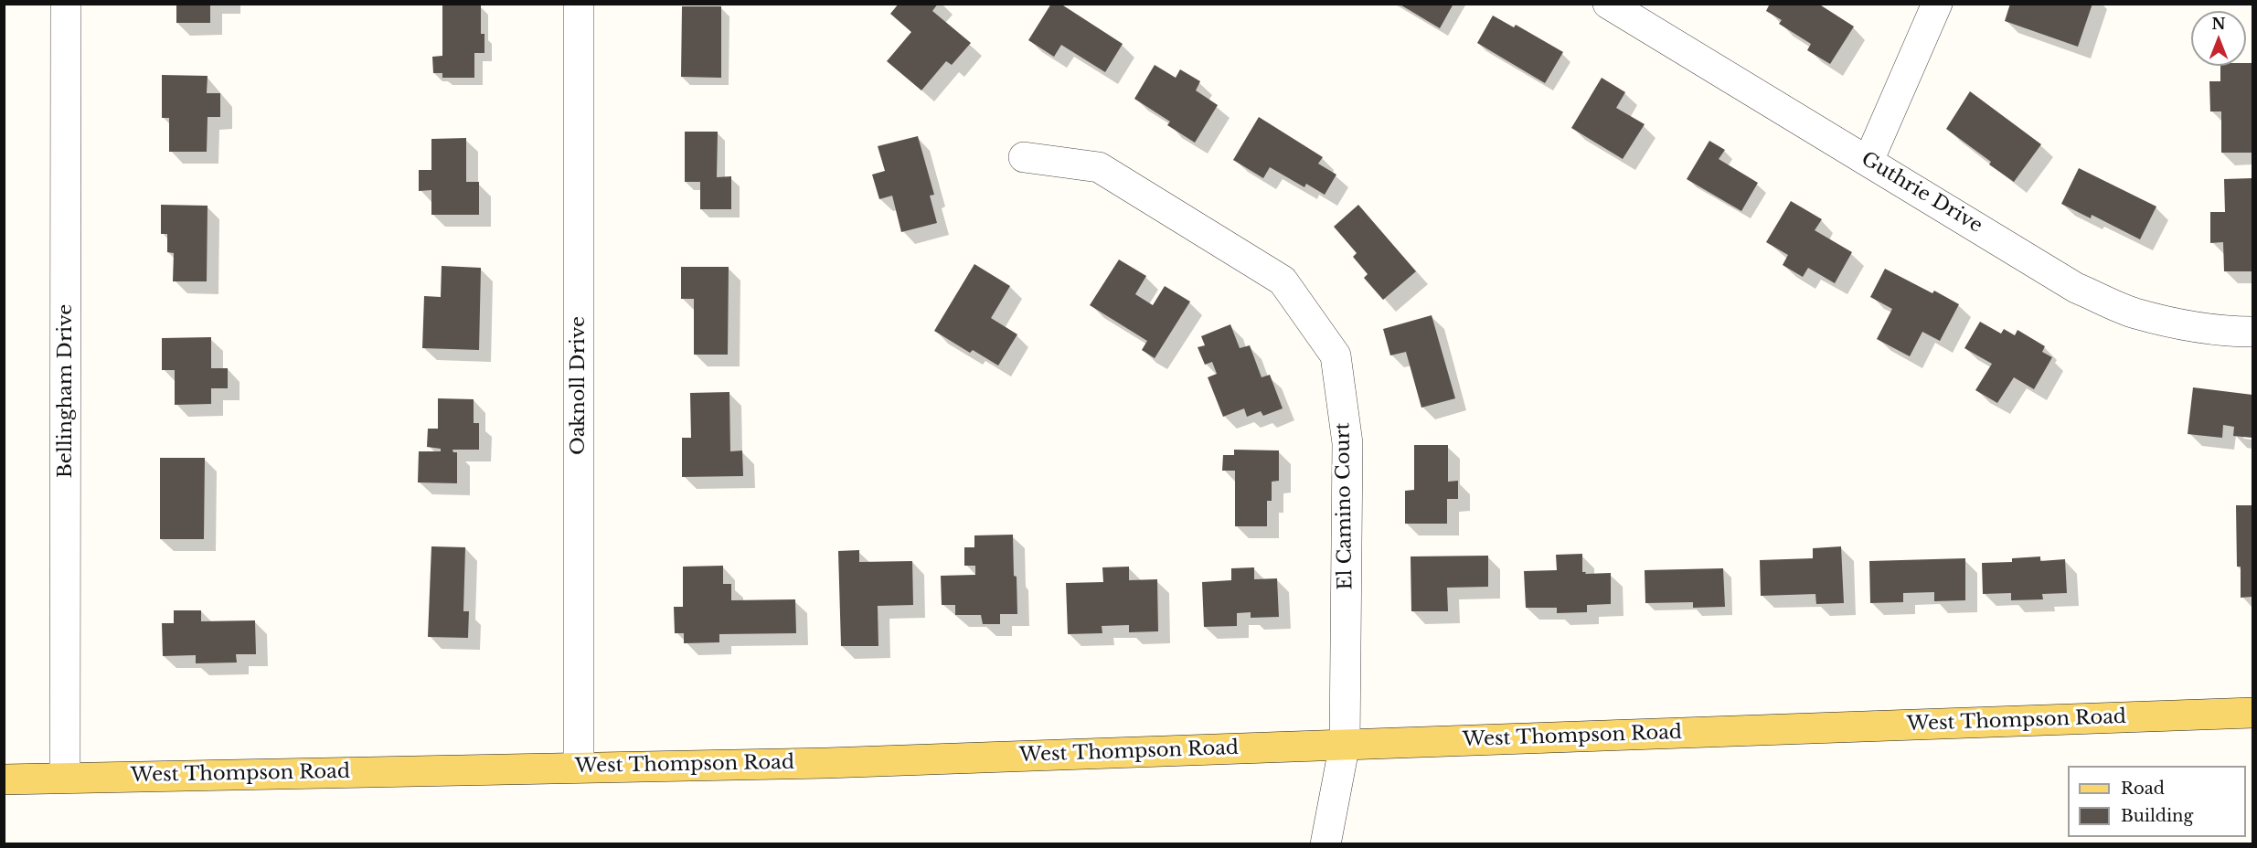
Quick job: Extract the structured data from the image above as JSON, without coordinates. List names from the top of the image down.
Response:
{
  "streets": {
    "main road": ["West Thompson Road"],
    "street": [
      "Guthrie Drive",
      "Oaknoll Drive",
      "Bellingham Drive",
      "El Camino Court"
    ]
  },
  "crossings": [
    ["Oaknoll Drive", "West Thompson Road"],
    ["Bellingham Drive", "West Thompson Road"],
    ["El Camino Court", "West Thompson Road"]
  ],
  "legend": ["Road", "Building"],
  "north": "top"
}
